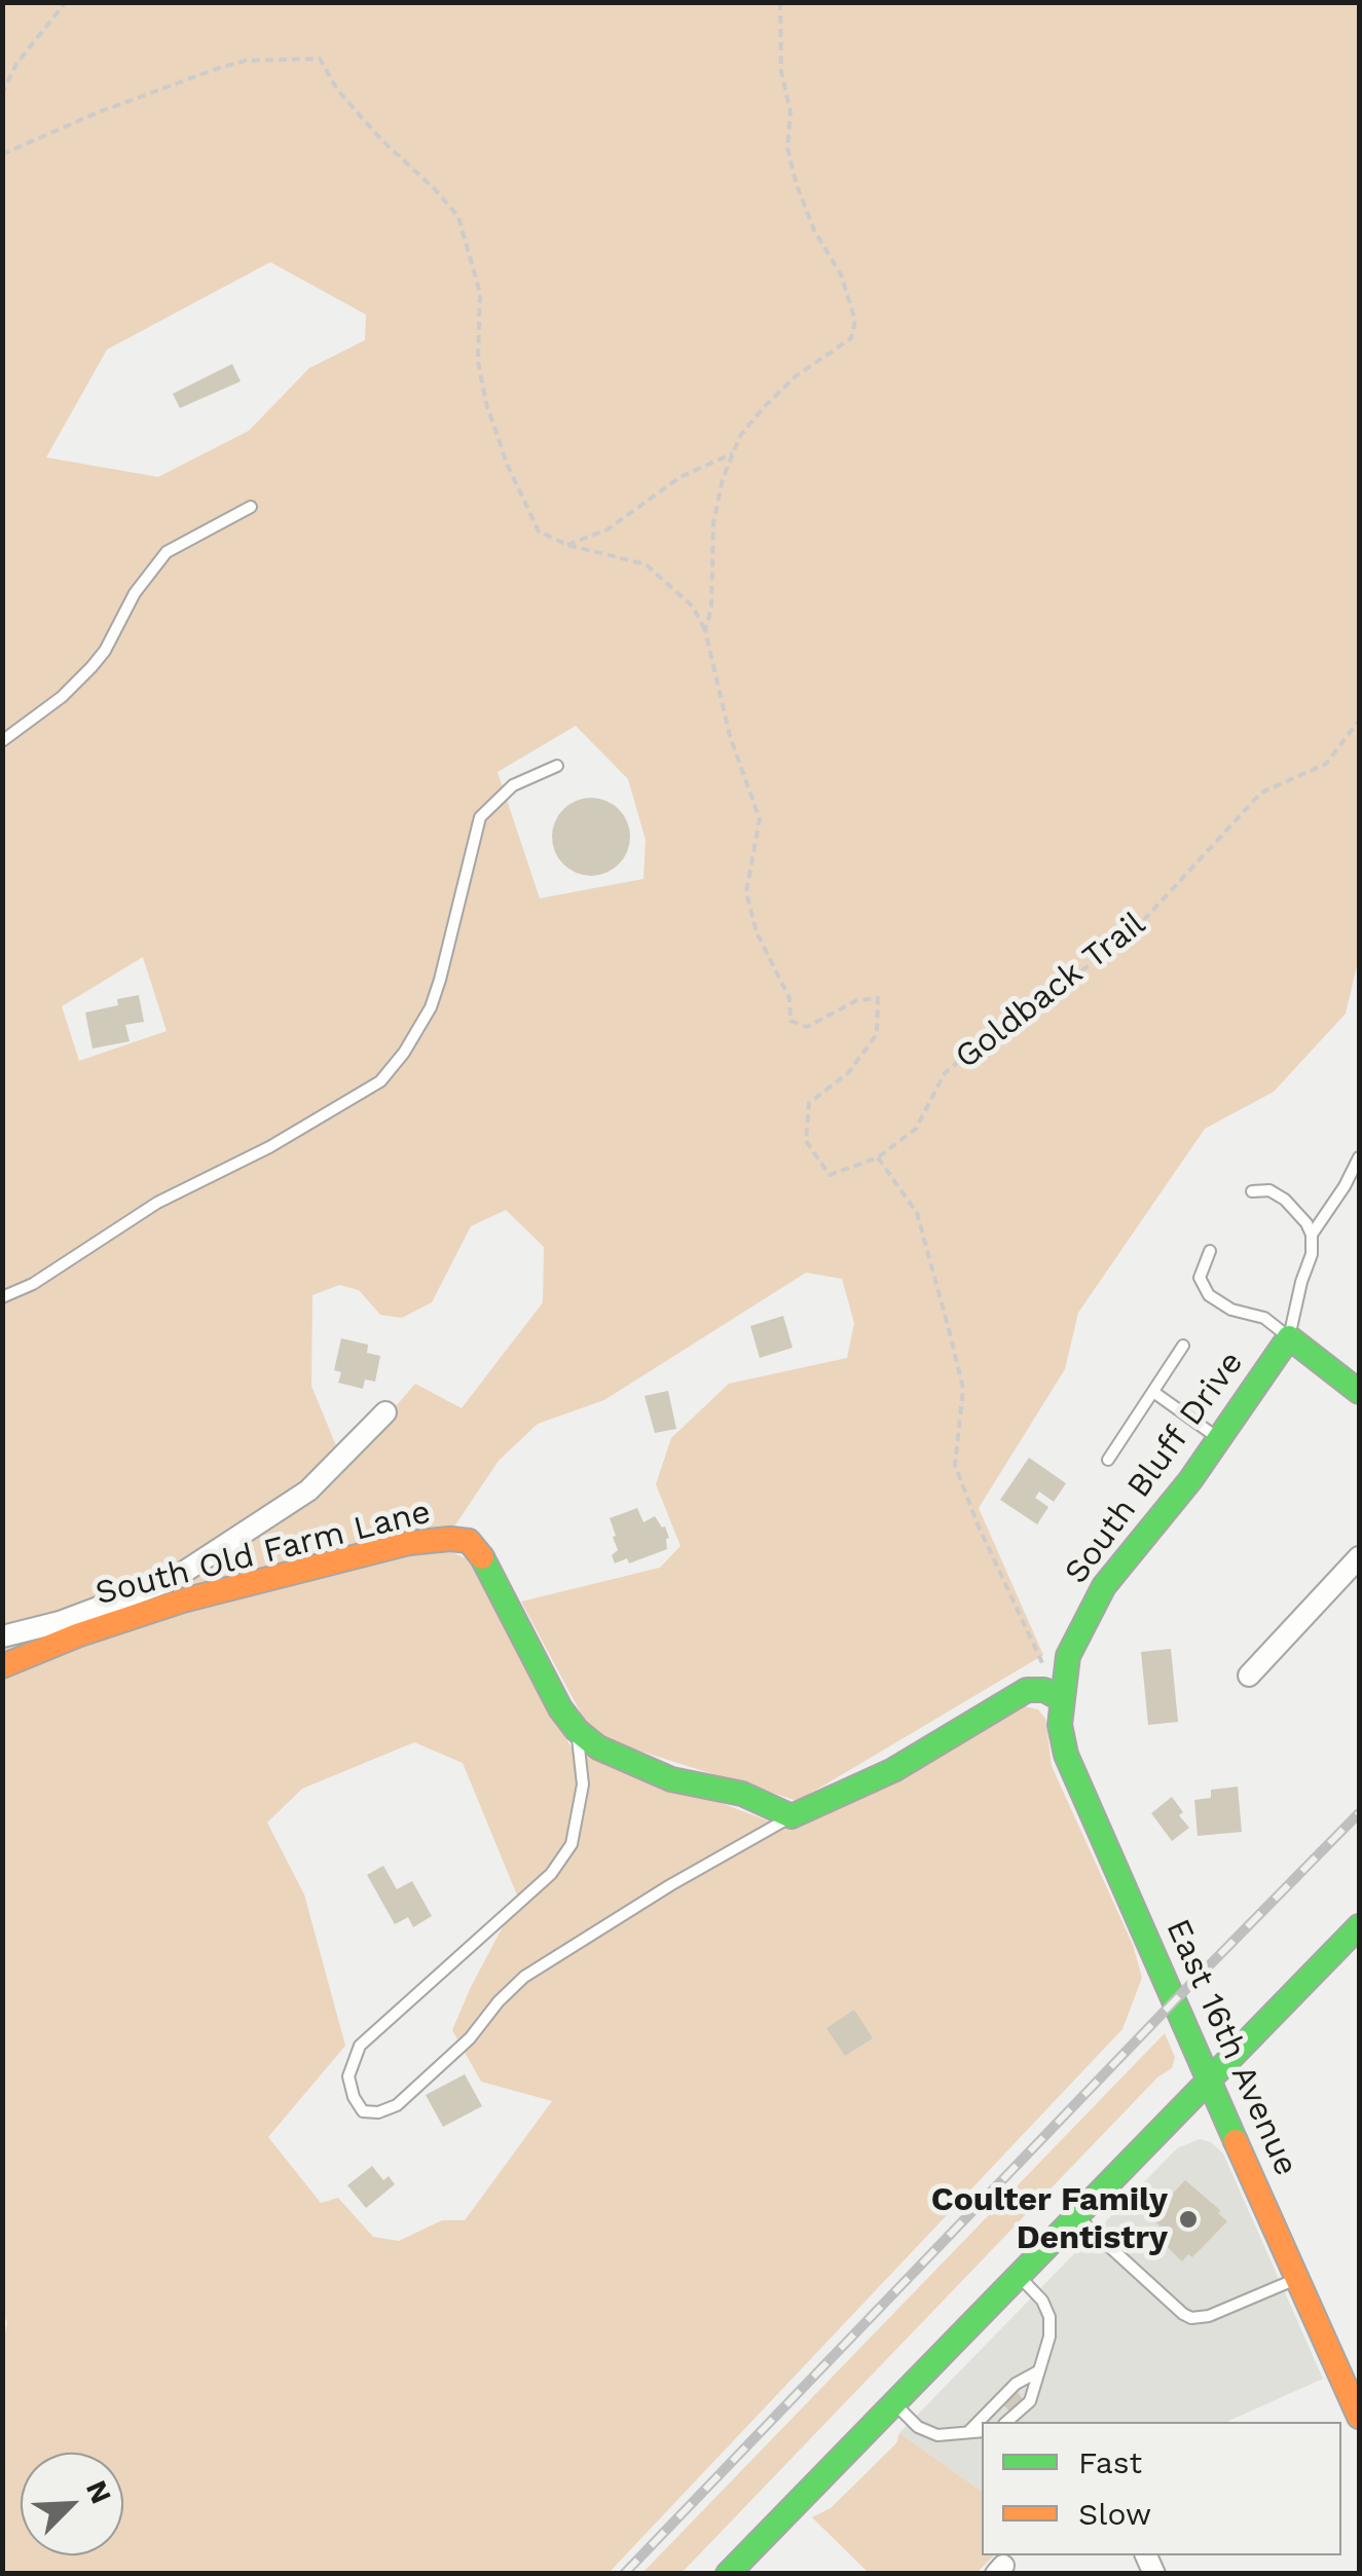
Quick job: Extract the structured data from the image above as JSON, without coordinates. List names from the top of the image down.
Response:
{
  "streets": {
    "street": ["South Bluff Drive", "South Old Farm Lane", "East 16th Avenue"],
    "path": ["Goldback Trail"]
  },
  "crossings": [
    ["South Bluff Drive", "East 16th Avenue"]
  ],
  "places": ["Coulter Family Dentistry"],
  "legend": ["Fast", "Slow"],
  "north": "top right"
}
